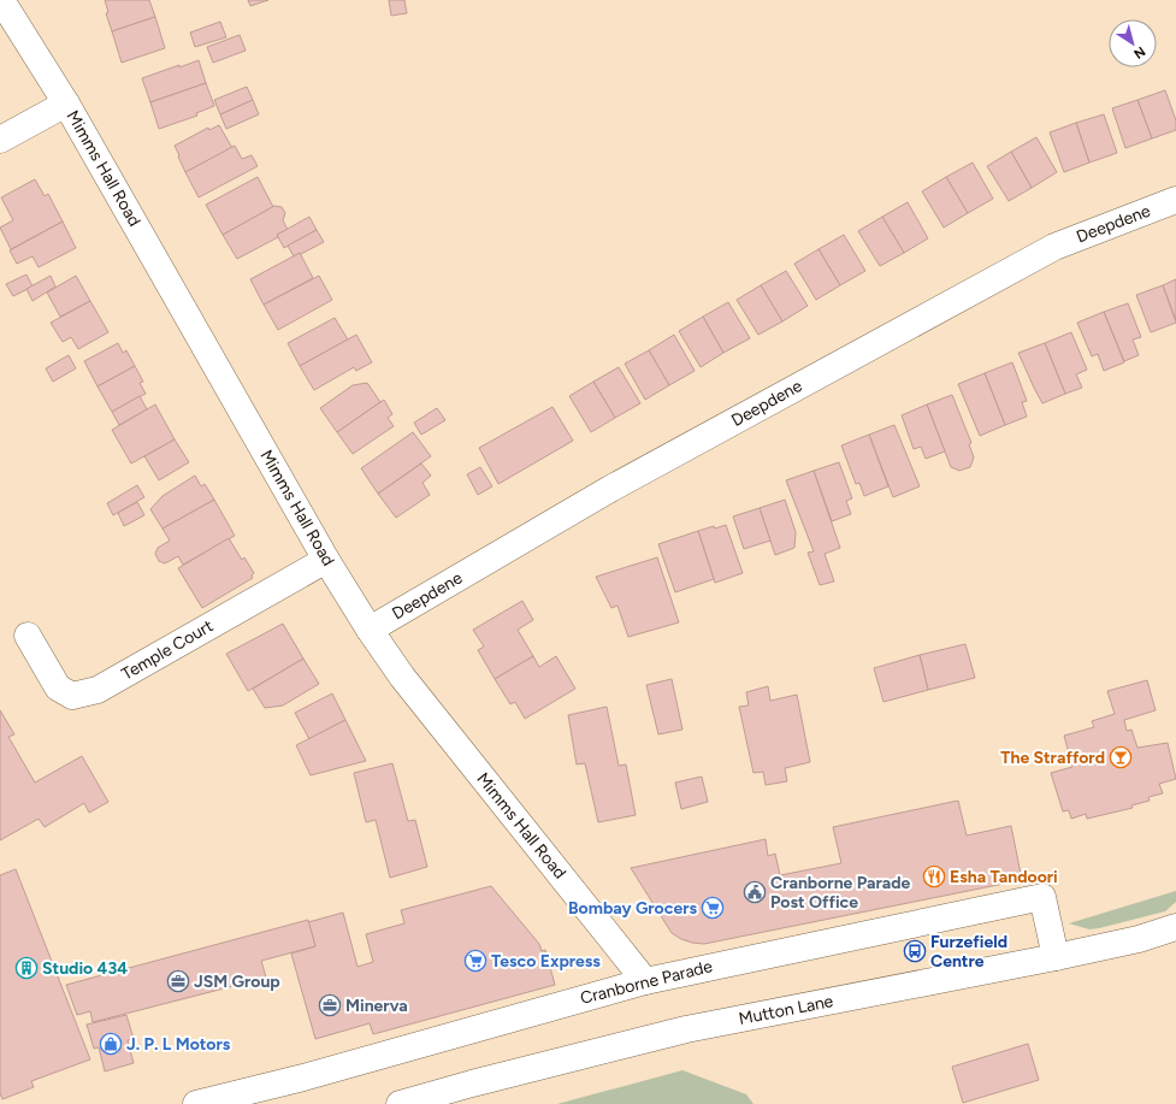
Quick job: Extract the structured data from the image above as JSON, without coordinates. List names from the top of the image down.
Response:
{
  "streets": {
    "street": [
      "Mimms Hall Road",
      "Deepdene",
      "Temple Court",
      "Cranborne Parade",
      "Mutton Lane"
    ]
  },
  "crossings": [
    ["Mimms Hall Road", "Deepdene"],
    ["Mimms Hall Road", "Temple Court"],
    ["Mimms Hall Road", "Cranborne Parade"],
    ["Cranborne Parade", "Mutton Lane"]
  ],
  "places": {
    "bar": ["The Strafford"],
    "restaurant": ["Esha Tandoori"],
    "public building": ["Cranborne Parade Post Office"],
    "supermarket": ["Bombay Grocers", "Tesco Express"],
    "bus stop": ["Furzefield Centre"],
    "building": ["Studio 434"],
    "office": ["JSM Group", "Minerva"],
    "shop": ["J. P. L Motors"]
  },
  "north": "bottom right"
}
